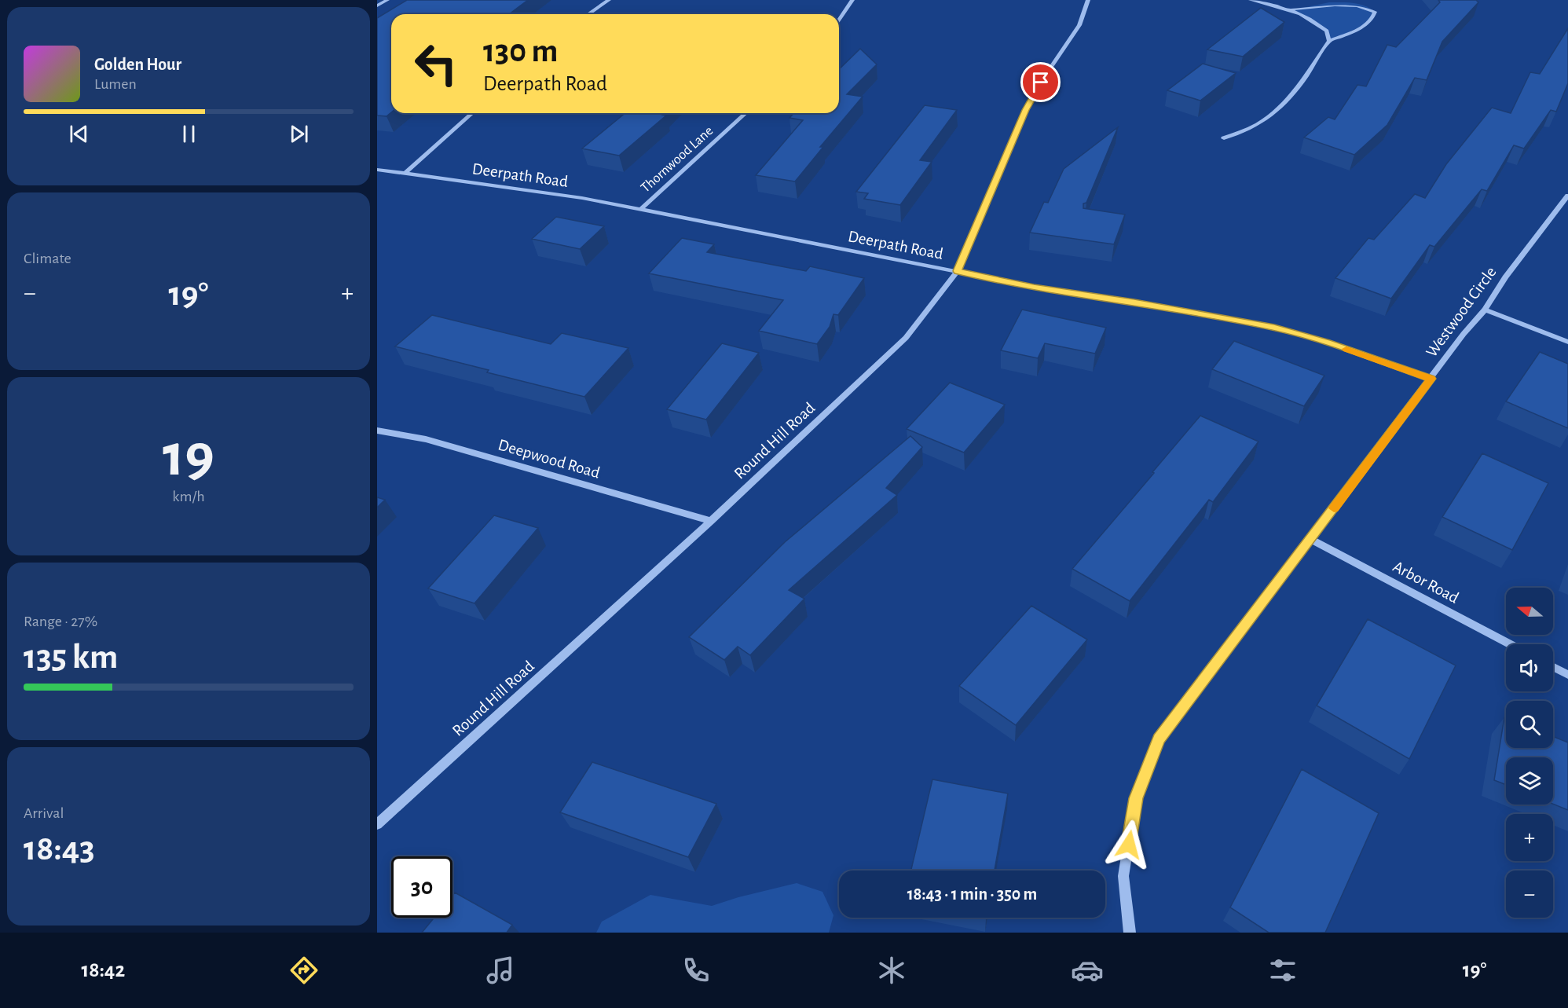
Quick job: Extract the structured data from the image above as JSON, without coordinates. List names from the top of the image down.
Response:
{
  "streets": {
    "street": [
      "Thornwood Lane",
      "Deerpath Road",
      "Westwood Circle",
      "Round Hill Road",
      "Deepwood Road",
      "Arbor Road"
    ]
  },
  "crossings": [
    ["Thornwood Lane", "Deerpath Road"],
    ["Deerpath Road", "Westwood Circle"],
    ["Deerpath Road", "Round Hill Road"],
    ["Westwood Circle", "Arbor Road"],
    ["Round Hill Road", "Deepwood Road"]
  ],
  "north": "left",
  "page": {
    "turn": ["130 m", "Deerpath Road"],
    "song": ["Golden Hour", "Lumen"],
    "tile": [
      "Climate",
      ["19", "km/h"],
      ["Range · 27%", "135 km"],
      ["Arrival", "18:43"]
    ],
    "heat": ["−", "19°", "+"],
    "map_buttons": ["+", "−"],
    "limit": "30",
    "trip": "18:43 · 1 min · 350 m",
    "tabs": ["18:42", "19°"]
  }
}
